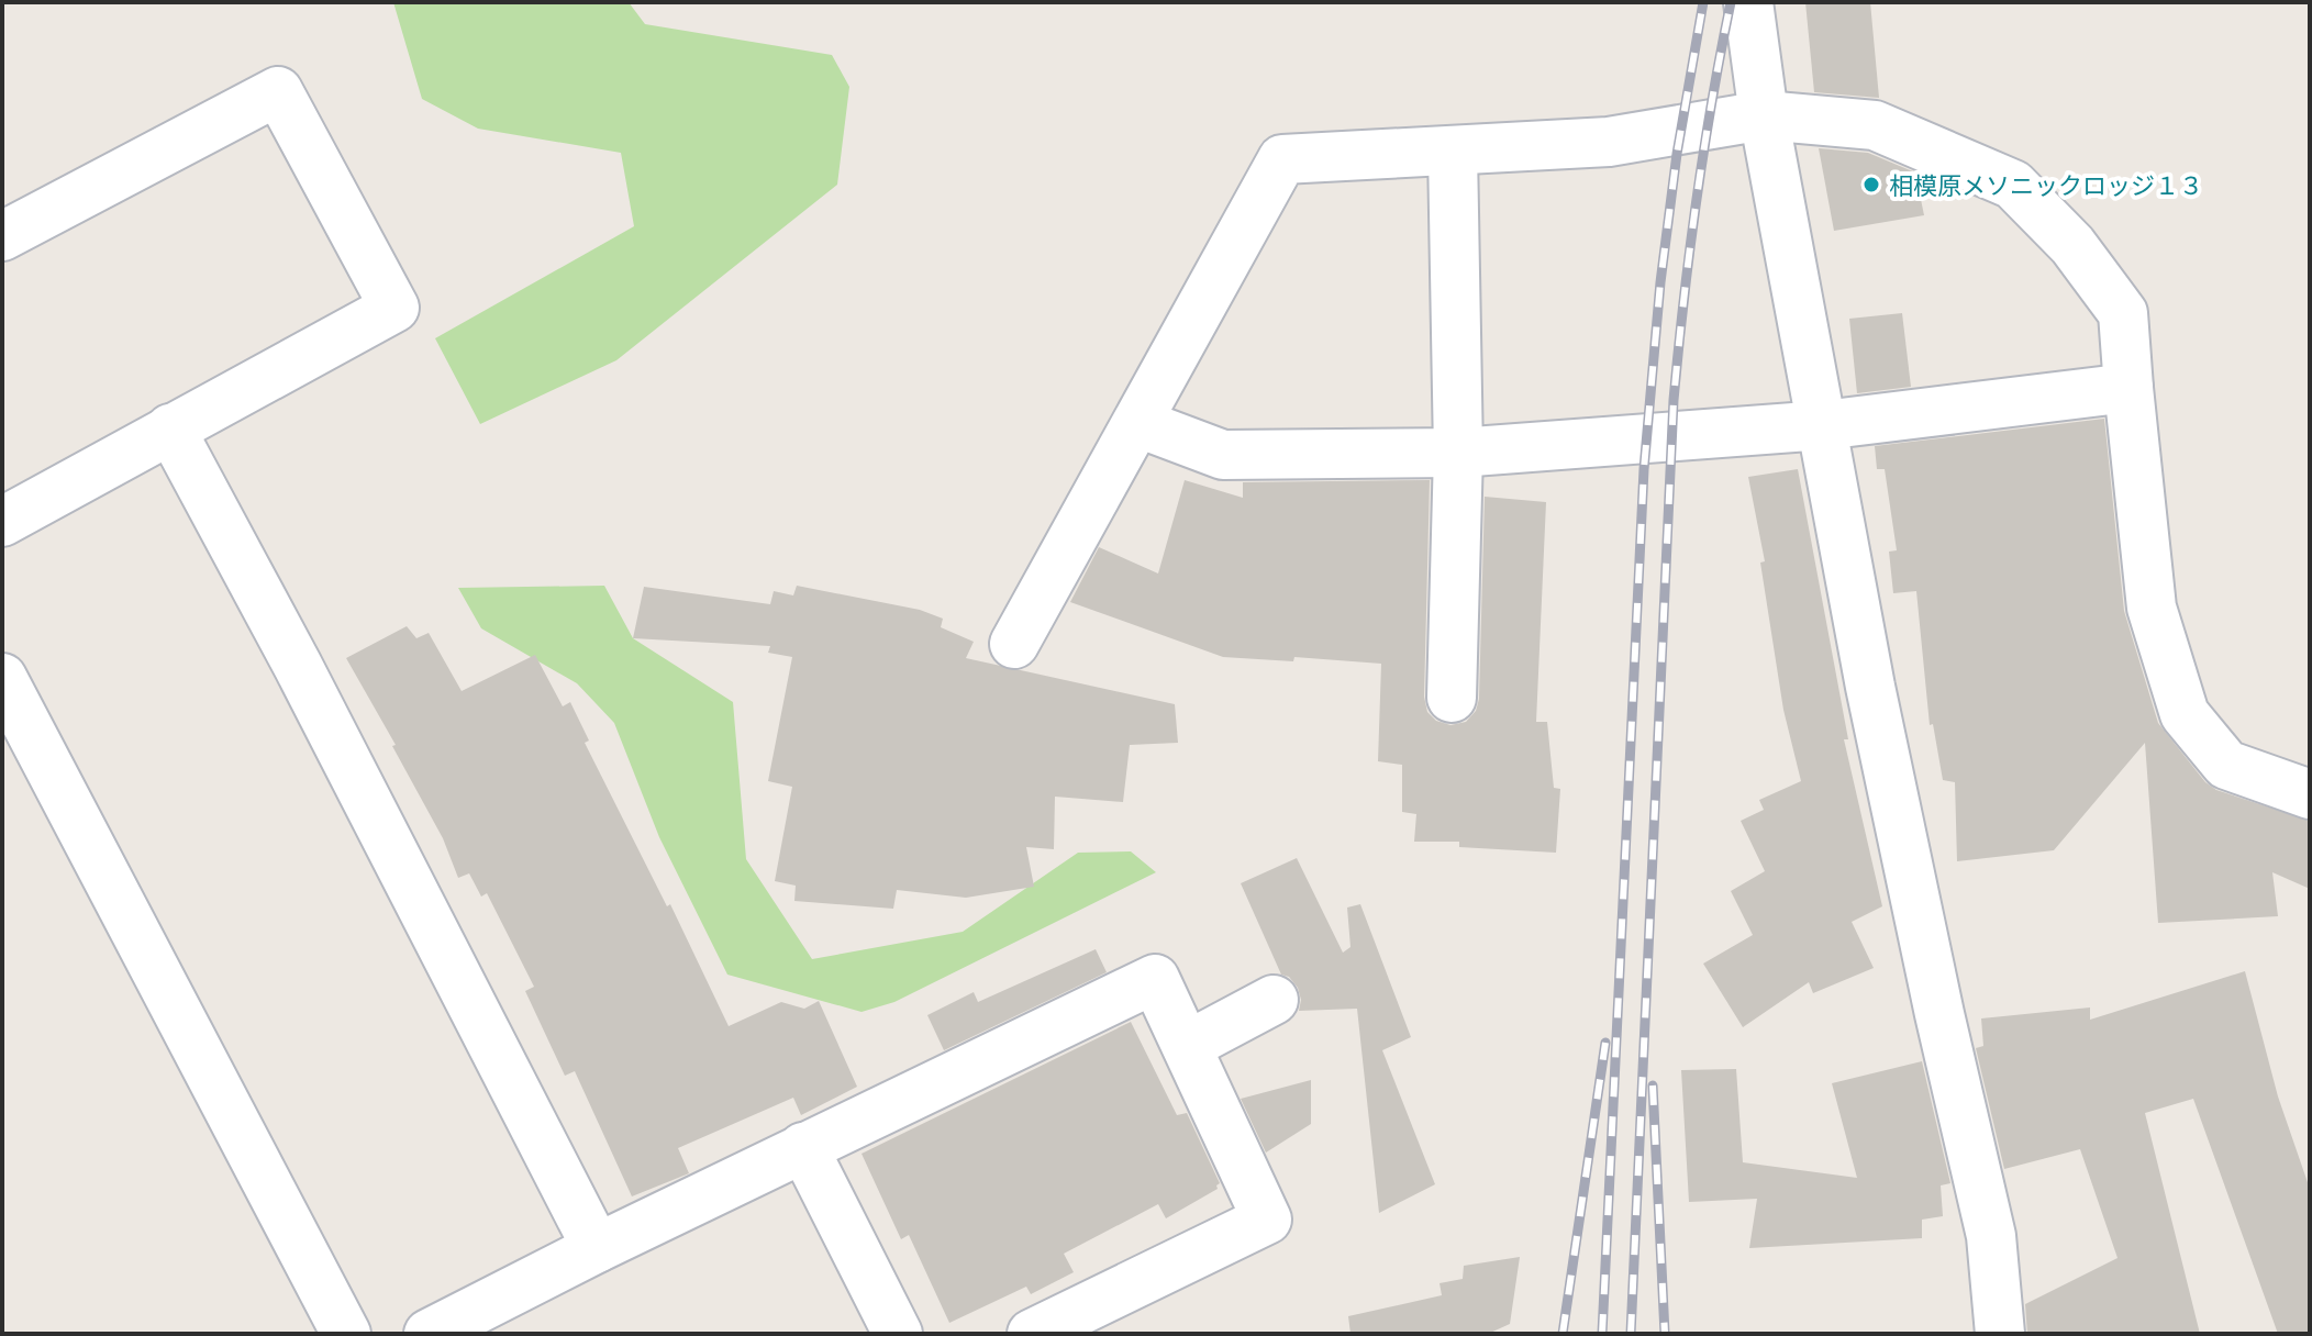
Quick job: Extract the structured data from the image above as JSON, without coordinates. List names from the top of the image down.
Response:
{
  "places": ["相模原メソニックロッジ１３"]
}
